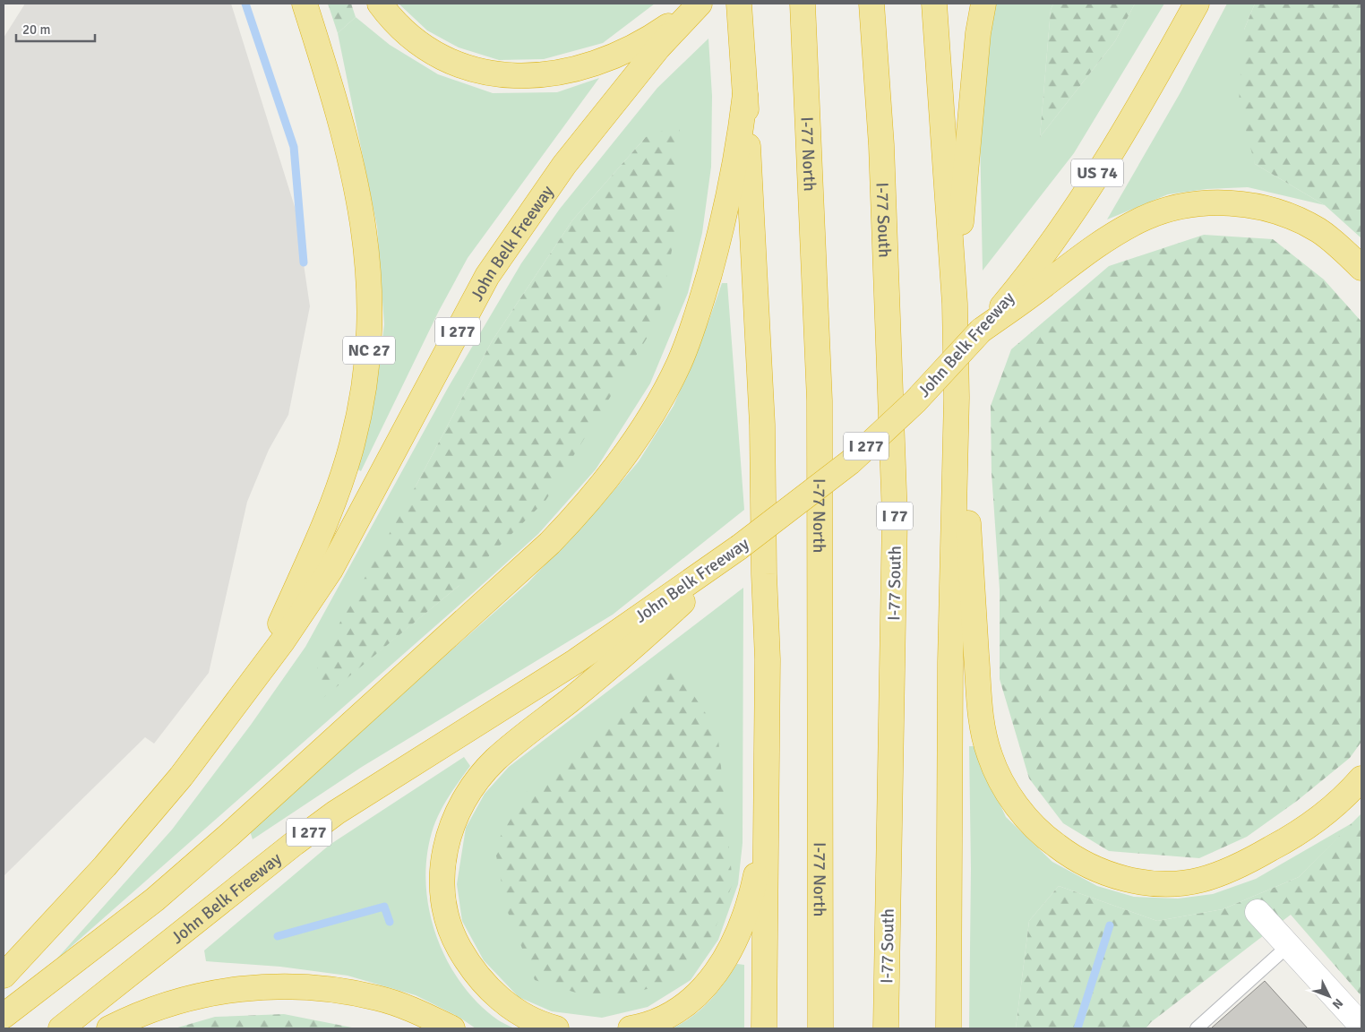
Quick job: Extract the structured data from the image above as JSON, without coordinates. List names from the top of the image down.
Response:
{
  "streets": {
    "highway": [
      "I-77 North",
      "US 74",
      "I-77 South",
      "John Belk Freeway",
      "I 277",
      "NC 27",
      "I 77"
    ]
  },
  "crossings": [
    ["John Belk Freeway", "NC 27"]
  ],
  "scale_bar": "20 m",
  "north": "bottom right"
}
